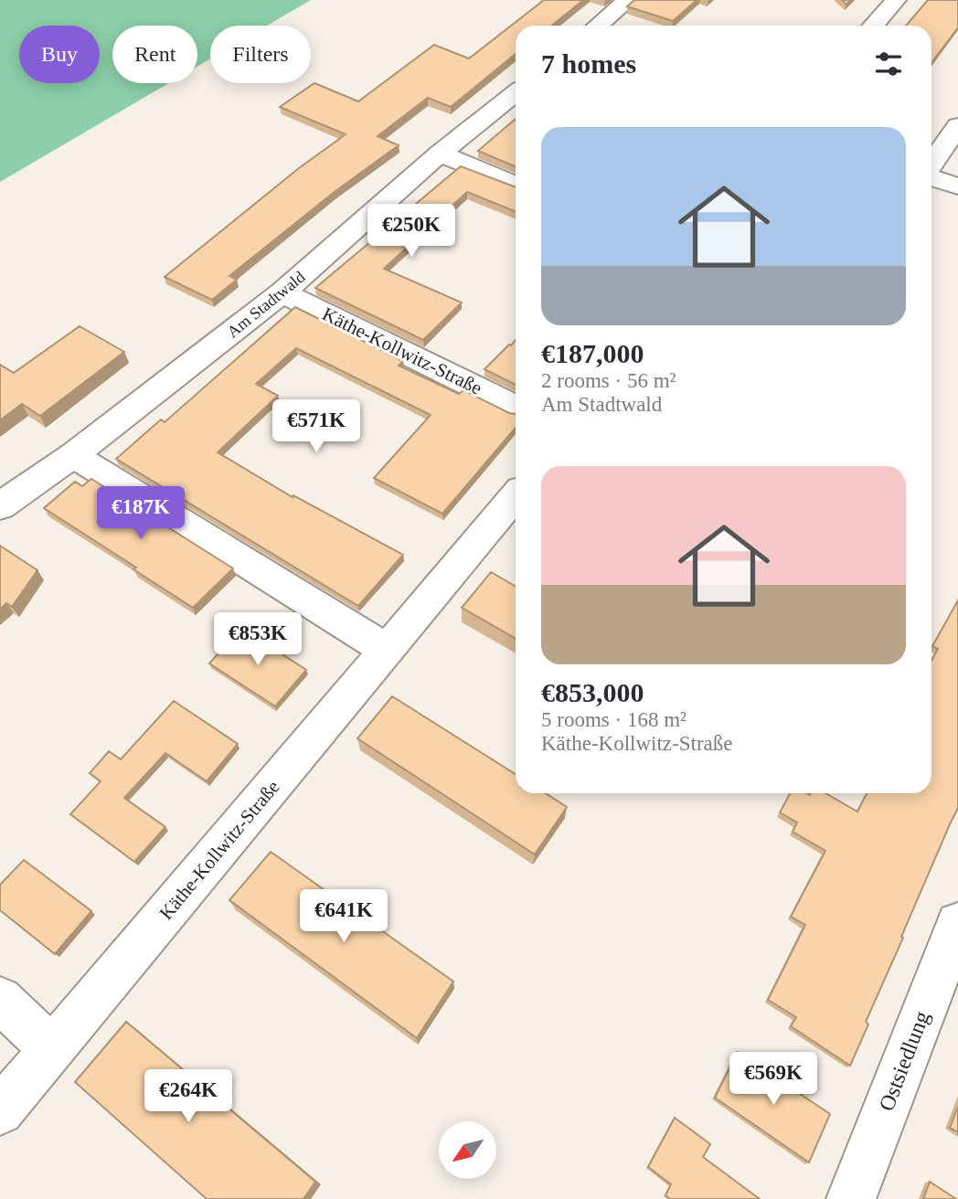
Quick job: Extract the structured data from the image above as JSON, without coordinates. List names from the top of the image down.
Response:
{
  "streets": {
    "street": ["Am Stadtwald", "Käthe-Kollwitz-Straße", "Ostsiedlung"]
  },
  "crossings": [
    ["Am Stadtwald", "Käthe-Kollwitz-Straße"]
  ],
  "north": "bottom left",
  "page": {
    "chip": ["Buy", "Rent", "Filters"],
    "heading": "7 homes",
    "list": [
      {
        "name": "€187,000",
        "note": "2 rooms · 56 m² · Am Stadtwald"
      },
      {
        "name": "€853,000",
        "note": "5 rooms · 168 m² · Käthe-Kollwitz-Straße"
      }
    ],
    "price": [
      "€250K",
      "€571K",
      "€187K",
      "€853K",
      "€641K",
      "€569K",
      "€264K"
    ]
  }
}
